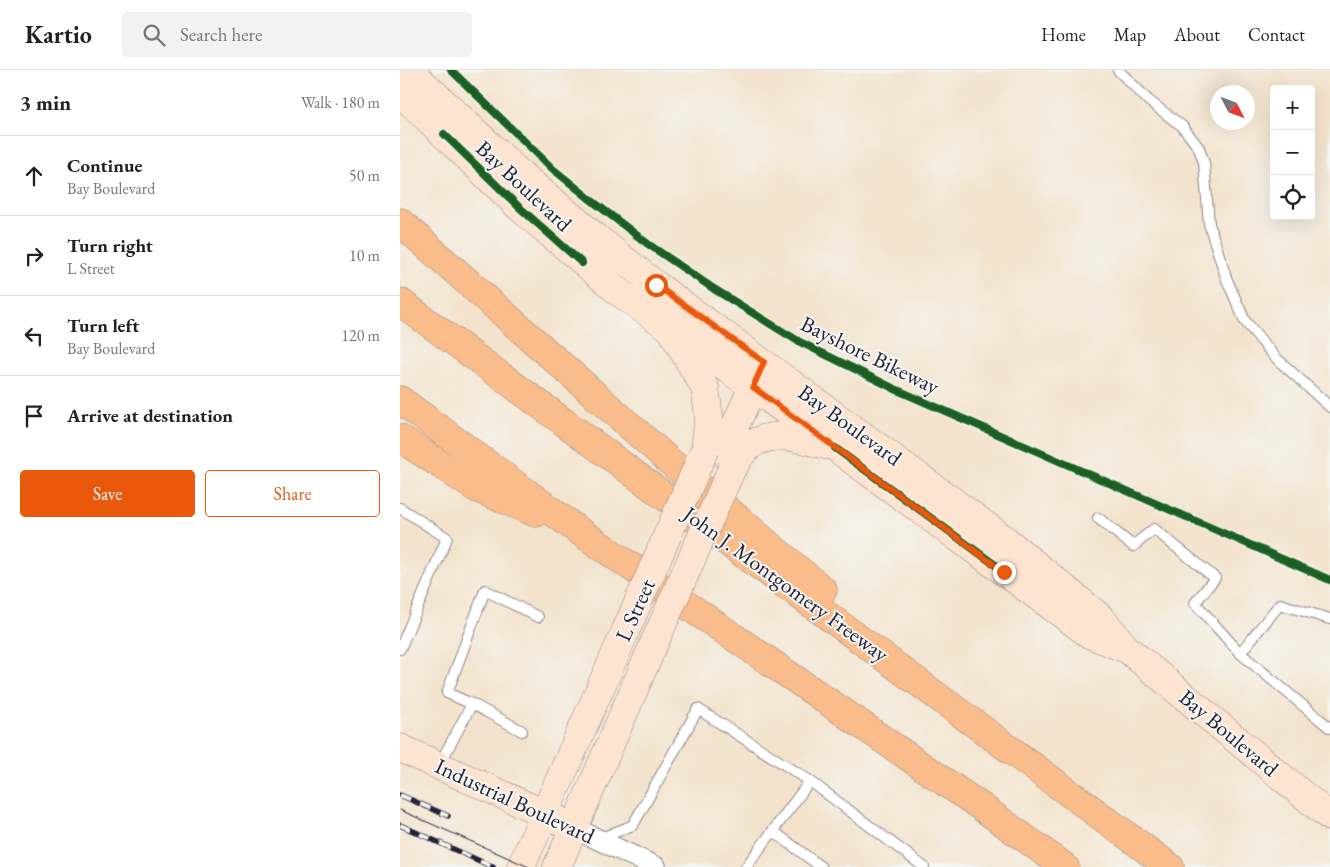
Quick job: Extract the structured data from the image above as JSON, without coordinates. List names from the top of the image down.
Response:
{
  "streets": {
    "highway": ["John J. Montgomery Freeway"],
    "main road": ["Bay Boulevard", "L Street", "Industrial Boulevard"],
    "cycle path": ["Bayshore Bikeway"]
  },
  "crossings": [
    ["Bay Boulevard", "L Street"],
    ["L Street", "Industrial Boulevard"]
  ],
  "north": "bottom right",
  "page": {
    "header": "Kartio",
    "search": "Search here",
    "nav": [
      "Home",
      "Map",
      "About",
      "Contact"
    ],
    "heading": ["3 min", "Walk · 180 m"],
    "map_buttons": ["+", "−"],
    "list": [
      ["Continue", "Bay Boulevard", "50 m"],
      ["Turn right", "L Street", "10 m"],
      ["Turn left", "Bay Boulevard", "120 m"],
      "Arrive at destination"
    ],
    "buttons": ["Save", "Share"]
  }
}
